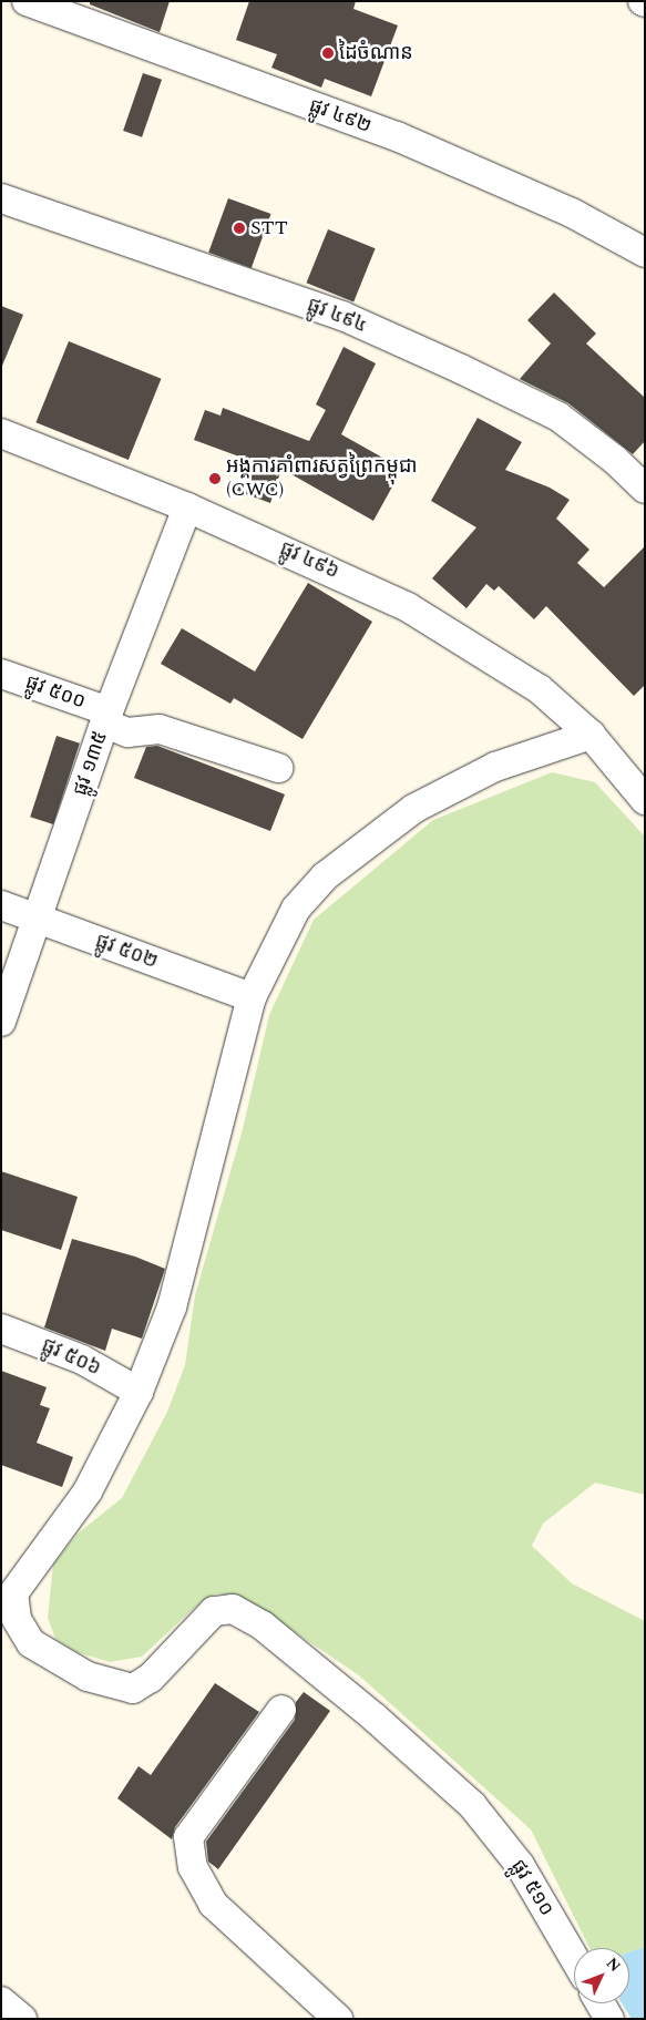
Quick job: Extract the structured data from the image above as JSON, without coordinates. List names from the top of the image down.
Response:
{
  "streets": {
    "street": [
      "ផ្លូវ ៤៩២",
      "ផ្លូវ ៤៩៤",
      "ផ្លូវ ៤៩៦",
      "ផ្លូវ ៥០០",
      "ផ្លូវ ១៣៥",
      "ផ្លូវ ៥០២",
      "ផ្លូវ ៥០៦",
      "ផ្លូវ ៥១០"
    ]
  },
  "crossings": [
    ["ផ្លូវ ៤៩៦", "ផ្លូវ ១៣៥"],
    ["ផ្លូវ ៤៩៦", "ផ្លូវ ៥១០"],
    ["ផ្លូវ ៥០០", "ផ្លូវ ១៣៥"],
    ["ផ្លូវ ១៣៥", "ផ្លូវ ៥០២"],
    ["ផ្លូវ ៥០២", "ផ្លូវ ៥១០"],
    ["ផ្លូវ ៥០៦", "ផ្លូវ ៥១០"]
  ],
  "places": ["ដៃចំណាន", "STT", "អង្គការគាំពារសត្វព្រៃកម្ពុជា (CWC)"],
  "north": "top right"
}
